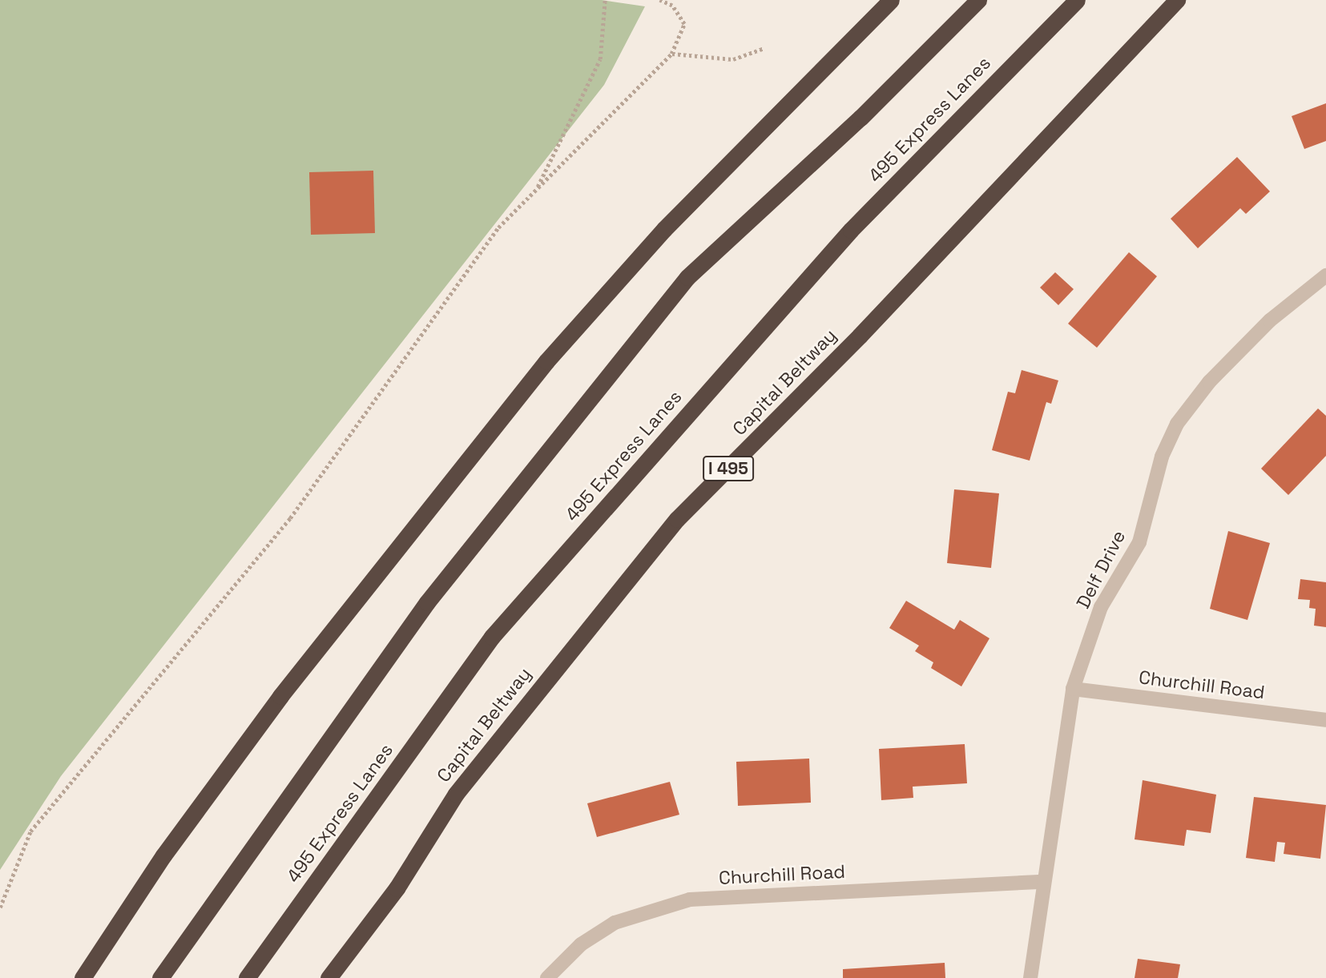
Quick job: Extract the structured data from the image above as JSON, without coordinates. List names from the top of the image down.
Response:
{
  "streets": {
    "highway": ["495 Express Lanes", "Capital Beltway", "I 495"],
    "street": ["Delf Drive", "Churchill Road"]
  },
  "crossings": [
    ["Delf Drive", "Churchill Road"]
  ]
}
